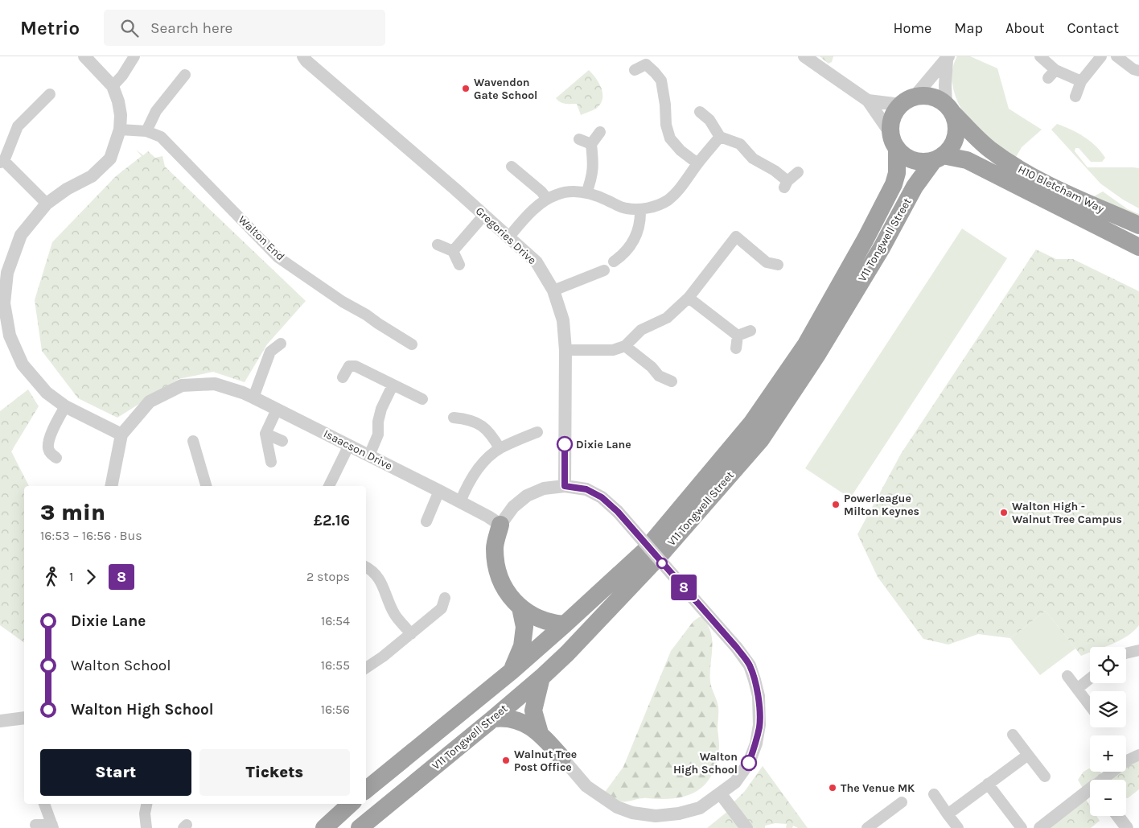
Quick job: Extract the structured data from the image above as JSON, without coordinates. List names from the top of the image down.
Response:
{
  "streets": {
    "highway": ["H10 Bletcham Way", "V11 Tongwell Street"],
    "street": ["Gregories Drive", "Walton End", "Isaacson Drive"]
  },
  "crossings": [
    ["H10 Bletcham Way", "V11 Tongwell Street"]
  ],
  "places": [
    "Wavendon Gate School",
    "Dixie Lane",
    "Powerleague Milton Keynes",
    "Walton High - Walnut Tree Campus",
    "Walnut Tree Post Office",
    "Walton High School",
    "The Venue MK"
  ],
  "lines": ["bus line 8"],
  "page": {
    "header": "Metrio",
    "search": "Search here",
    "nav": [
      "Home",
      "Map",
      "About",
      "Contact"
    ],
    "on_map": "8",
    "heading": ["3 min", "16:53 – 16:56 · Bus", "£2.16"],
    "legs": ["1", "8", "2 stops"],
    "list": [
      {
        "name": "Dixie Lane",
        "value": "16:54"
      },
      {
        "name": "Walton School",
        "value": "16:55"
      },
      {
        "name": "Walton High School",
        "value": "16:56"
      }
    ],
    "map_buttons": ["+", "−"],
    "buttons": ["Start", "Tickets"]
  }
}
